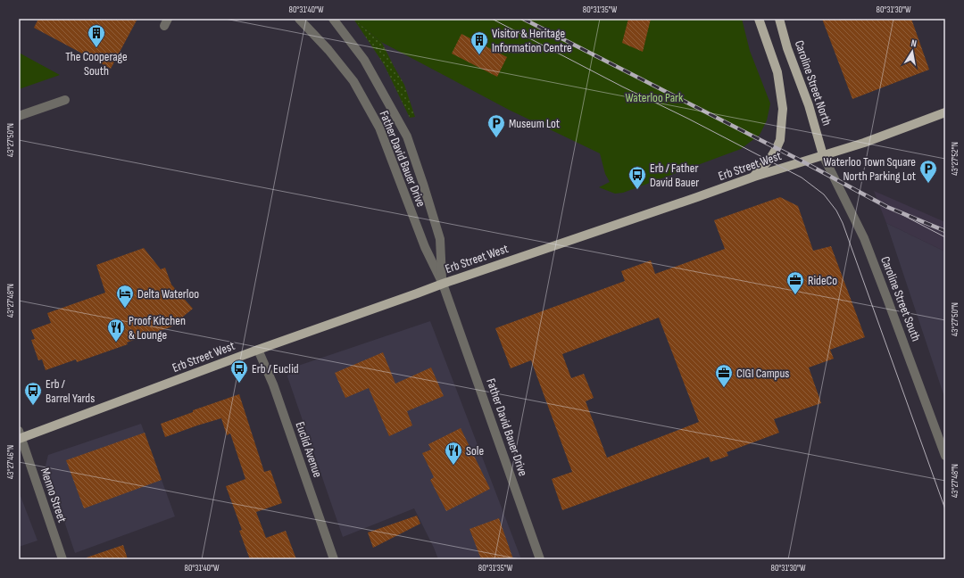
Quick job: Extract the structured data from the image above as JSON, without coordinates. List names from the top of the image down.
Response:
{
  "streets": {
    "main road": ["Caroline Street North", "Erb Street West"],
    "street": [
      "Father David Bauer Drive",
      "Caroline Street South",
      "Euclid Avenue",
      "Menno Street"
    ]
  },
  "crossings": [
    ["Caroline Street North", "Erb Street West"],
    ["Caroline Street North", "Caroline Street South"],
    ["Father David Bauer Drive", "Erb Street West"],
    ["Erb Street West", "Caroline Street South"],
    ["Erb Street West", "Euclid Avenue"],
    ["Erb Street West", "Menno Street"]
  ],
  "parks": ["Waterloo Park"],
  "places": {
    "building": ["The Cooperage South", "Visitor & Heritage Information Centre"],
    "parking": ["Museum Lot", "Waterloo Town Square North Parking Lot"],
    "bus stop": ["Erb / Father David Bauer", "Erb / Euclid", "Erb / Barrel Yards"],
    "office": ["RideCo", "CIGI Campus"],
    "hotel": ["Delta Waterloo"],
    "restaurant": ["Proof Kitchen & Lounge", "Sole"]
  },
  "north": "top",
  "coordinates": [
    "80°31'40\"W",
    "80°31'35\"W",
    "80°31'30\"W",
    "43°27'50\"N",
    "43°27'52\"N",
    "43°27'48\"N",
    "43°27'46\"N"
  ]
}
